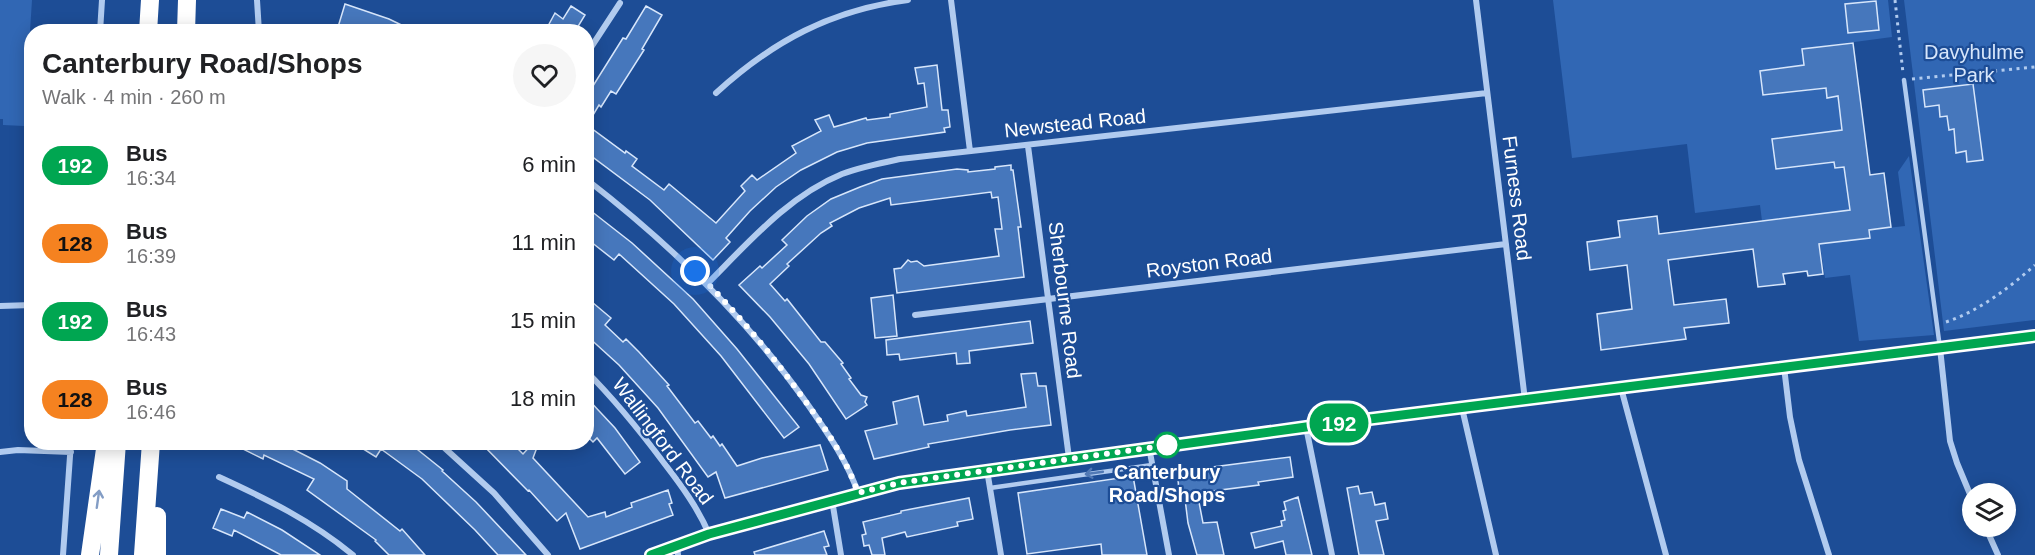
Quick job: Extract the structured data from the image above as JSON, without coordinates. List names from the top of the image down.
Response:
{
  "streets": {
    "street": [
      "Newstead Road",
      "Furness Road",
      "Royston Road",
      "Sherbourne Road",
      "Wallingford Road"
    ]
  },
  "crossings": [
    ["Newstead Road", "Furness Road"],
    ["Newstead Road", "Sherbourne Road"],
    ["Furness Road", "Royston Road"],
    ["Royston Road", "Sherbourne Road"]
  ],
  "parks": ["Davyhulme Park"],
  "places": ["Canterbury Road/Shops"],
  "lines": ["bus line 192"],
  "page": {
    "on_map": "192",
    "heading": ["Canterbury Road/Shops", "Walk · 4 min · 260 m"],
    "list": [
      {
        "mark": "192",
        "name": "Bus",
        "note": "16:34",
        "value": "6 min"
      },
      {
        "mark": "128",
        "name": "Bus",
        "note": "16:39",
        "value": "11 min"
      },
      {
        "mark": "192",
        "name": "Bus",
        "note": "16:43",
        "value": "15 min"
      },
      {
        "mark": "128",
        "name": "Bus",
        "note": "16:46",
        "value": "18 min"
      }
    ]
  }
}
